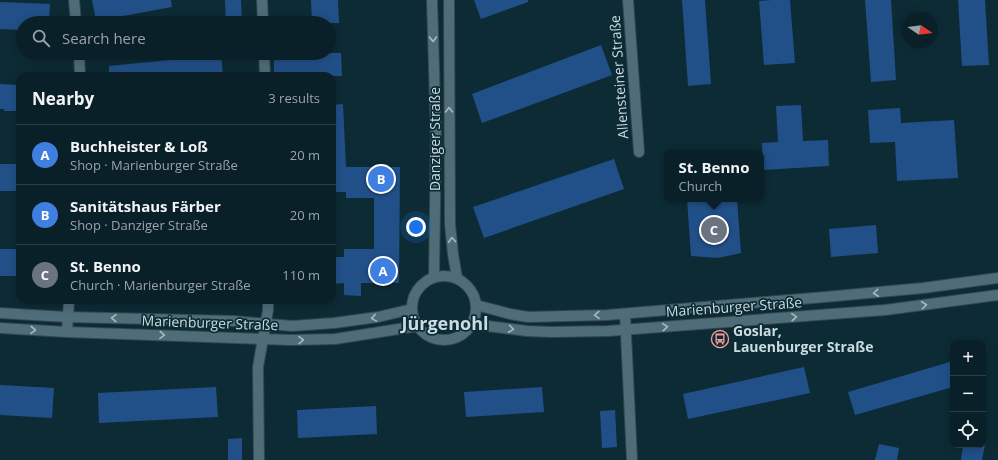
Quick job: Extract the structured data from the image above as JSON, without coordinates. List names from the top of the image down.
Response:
{
  "streets": {
    "street": ["Allensteiner Straße", "Danziger Straße", "Marienburger Straße"]
  },
  "crossings": [
    ["Danziger Straße", "Marienburger Straße"]
  ],
  "districts": ["Jürgenohl"],
  "places": {
    "bus stop": ["Goslar, Lauenburger Straße"]
  },
  "north": "right",
  "page": {
    "search": "Search here",
    "heading": ["Nearby", "3 results"],
    "list": [
      {
        "mark": "A",
        "name": "Buchheister & Loß",
        "note": "Shop · Marienburger Straße",
        "value": "20 m"
      },
      {
        "mark": "B",
        "name": "Sanitätshaus Färber",
        "note": "Shop · Danziger Straße",
        "value": "20 m"
      },
      {
        "mark": "C",
        "name": "St. Benno",
        "note": "Church · Marienburger Straße",
        "value": "110 m"
      }
    ],
    "popup": ["St. Benno", "Church"],
    "pins": ["B", "C", "A"],
    "map_buttons": ["+", "−"]
  }
}
